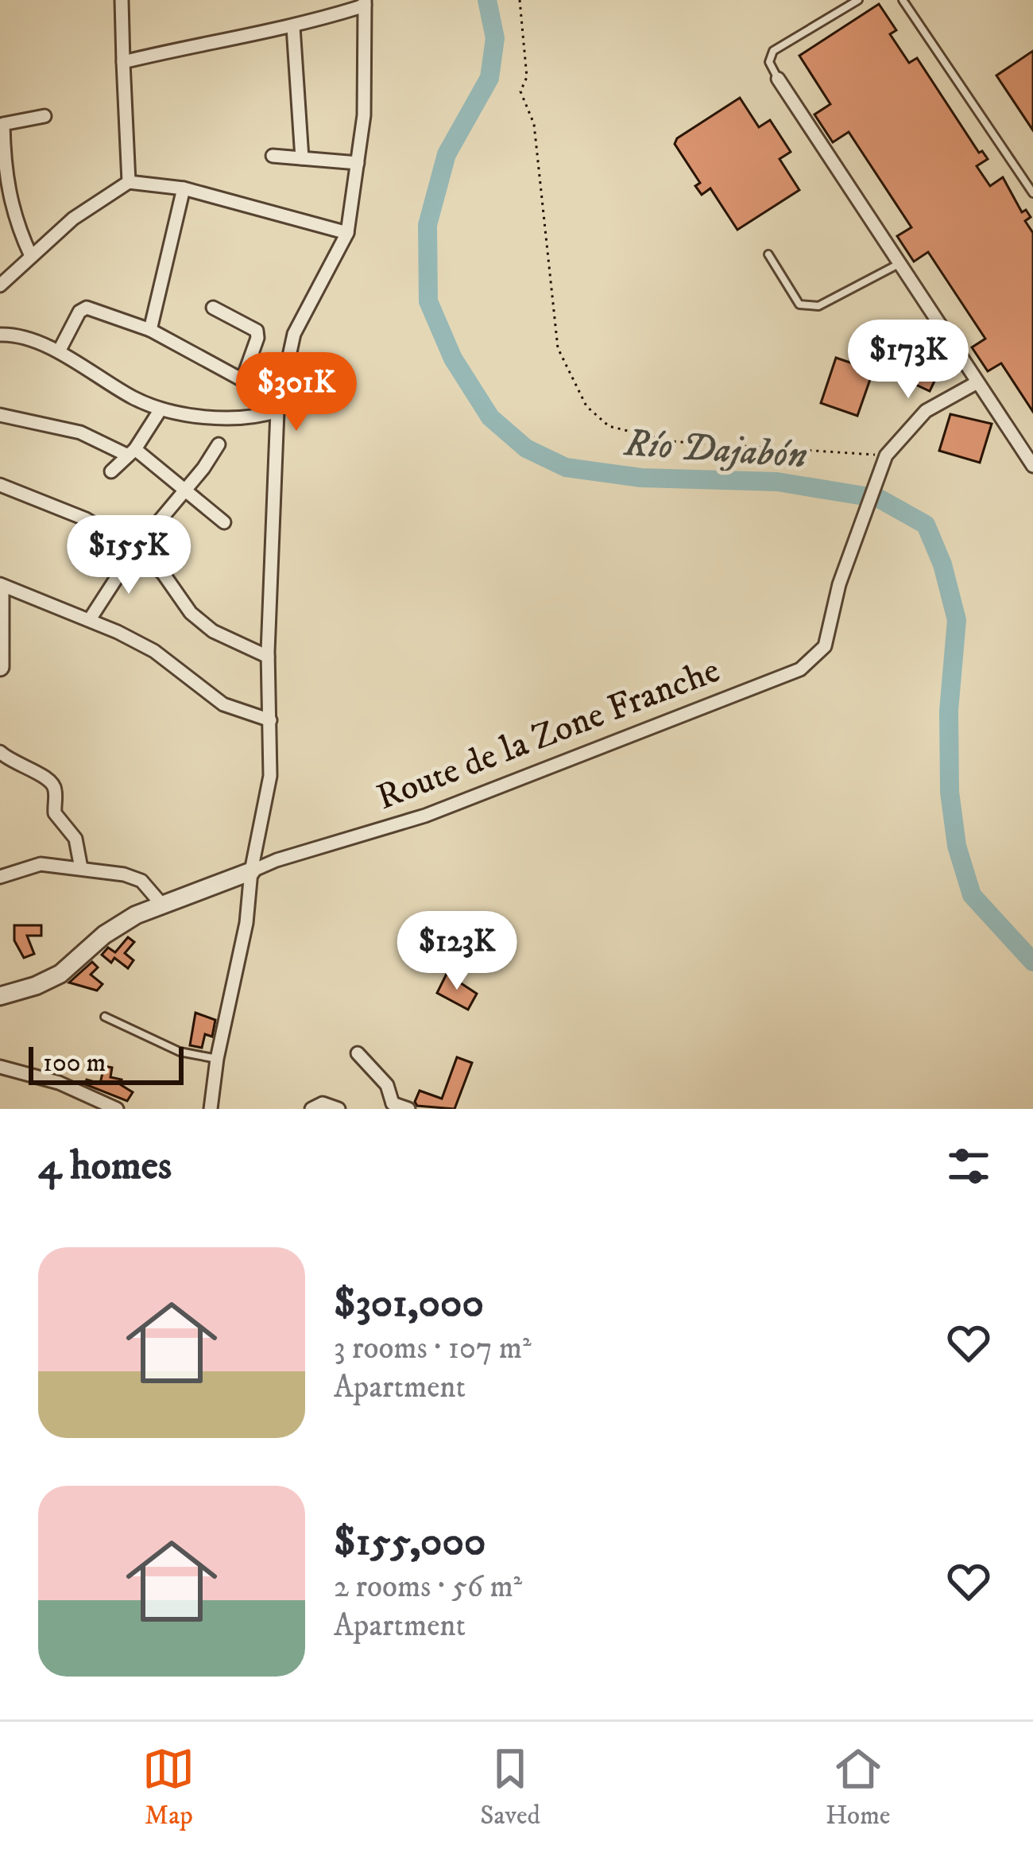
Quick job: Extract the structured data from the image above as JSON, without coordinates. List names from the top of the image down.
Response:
{
  "streets": {
    "street": ["Route de la Zone Franche"]
  },
  "water": ["Río Dajabón"],
  "scale_bar": "100 m",
  "page": {
    "price": [
      "$173K",
      "$301K",
      "$155K",
      "$123K"
    ],
    "scale": "100 m",
    "heading": "4 homes",
    "list": [
      {
        "name": "$301,000",
        "note": "3 rooms · 107 m² · Apartment"
      },
      {
        "name": "$155,000",
        "note": "2 rooms · 56 m² · Apartment"
      }
    ],
    "tabs": ["Map", "Saved", "Home"]
  }
}
